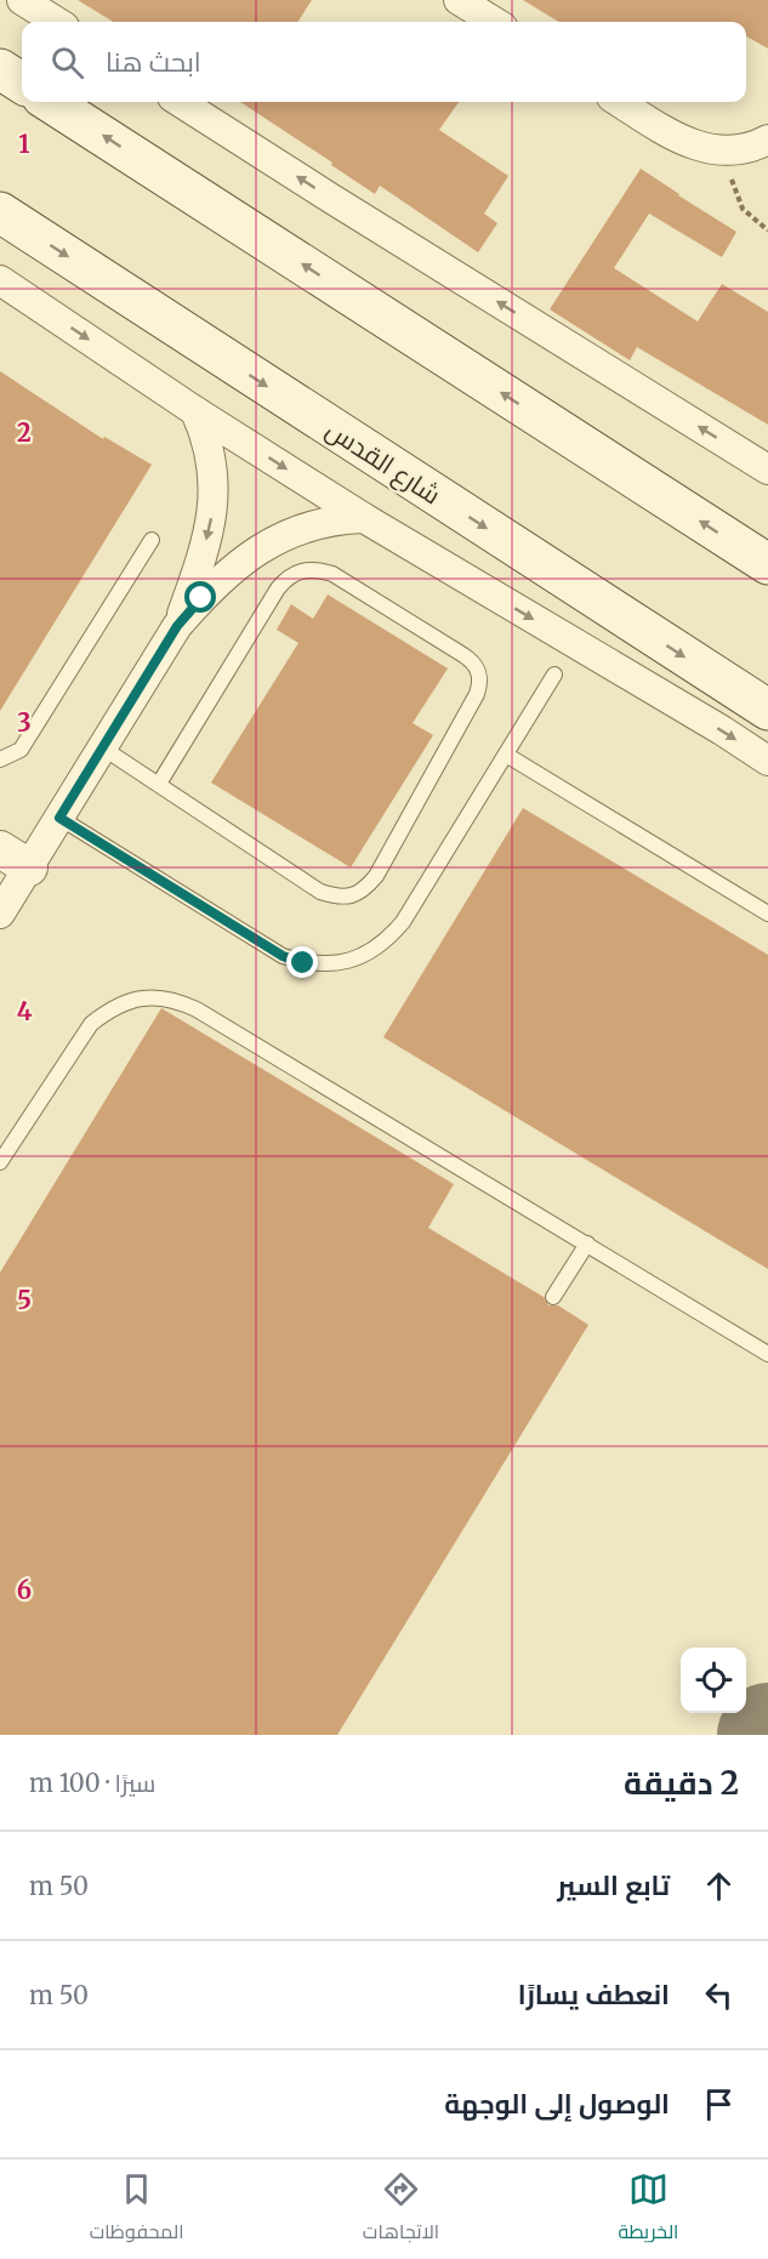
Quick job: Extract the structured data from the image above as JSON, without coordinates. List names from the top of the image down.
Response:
{
  "streets": {
    "main road": ["شارع القدس"]
  },
  "page": {
    "search": "ابحث هنا",
    "heading": ["2 دقيقة", "سيرًا · 100 m"],
    "list": [
      ["تابع السير", "50 m"],
      ["انعطف يسارًا", "50 m"],
      "الوصول إلى الوجهة"
    ],
    "nav": ["الخريطة", "الاتجاهات", "المحفوظات"]
  },
  "grid": {
    "rows": [
      "1",
      "2",
      "3",
      "4",
      "5",
      "6"
    ]
  }
}
